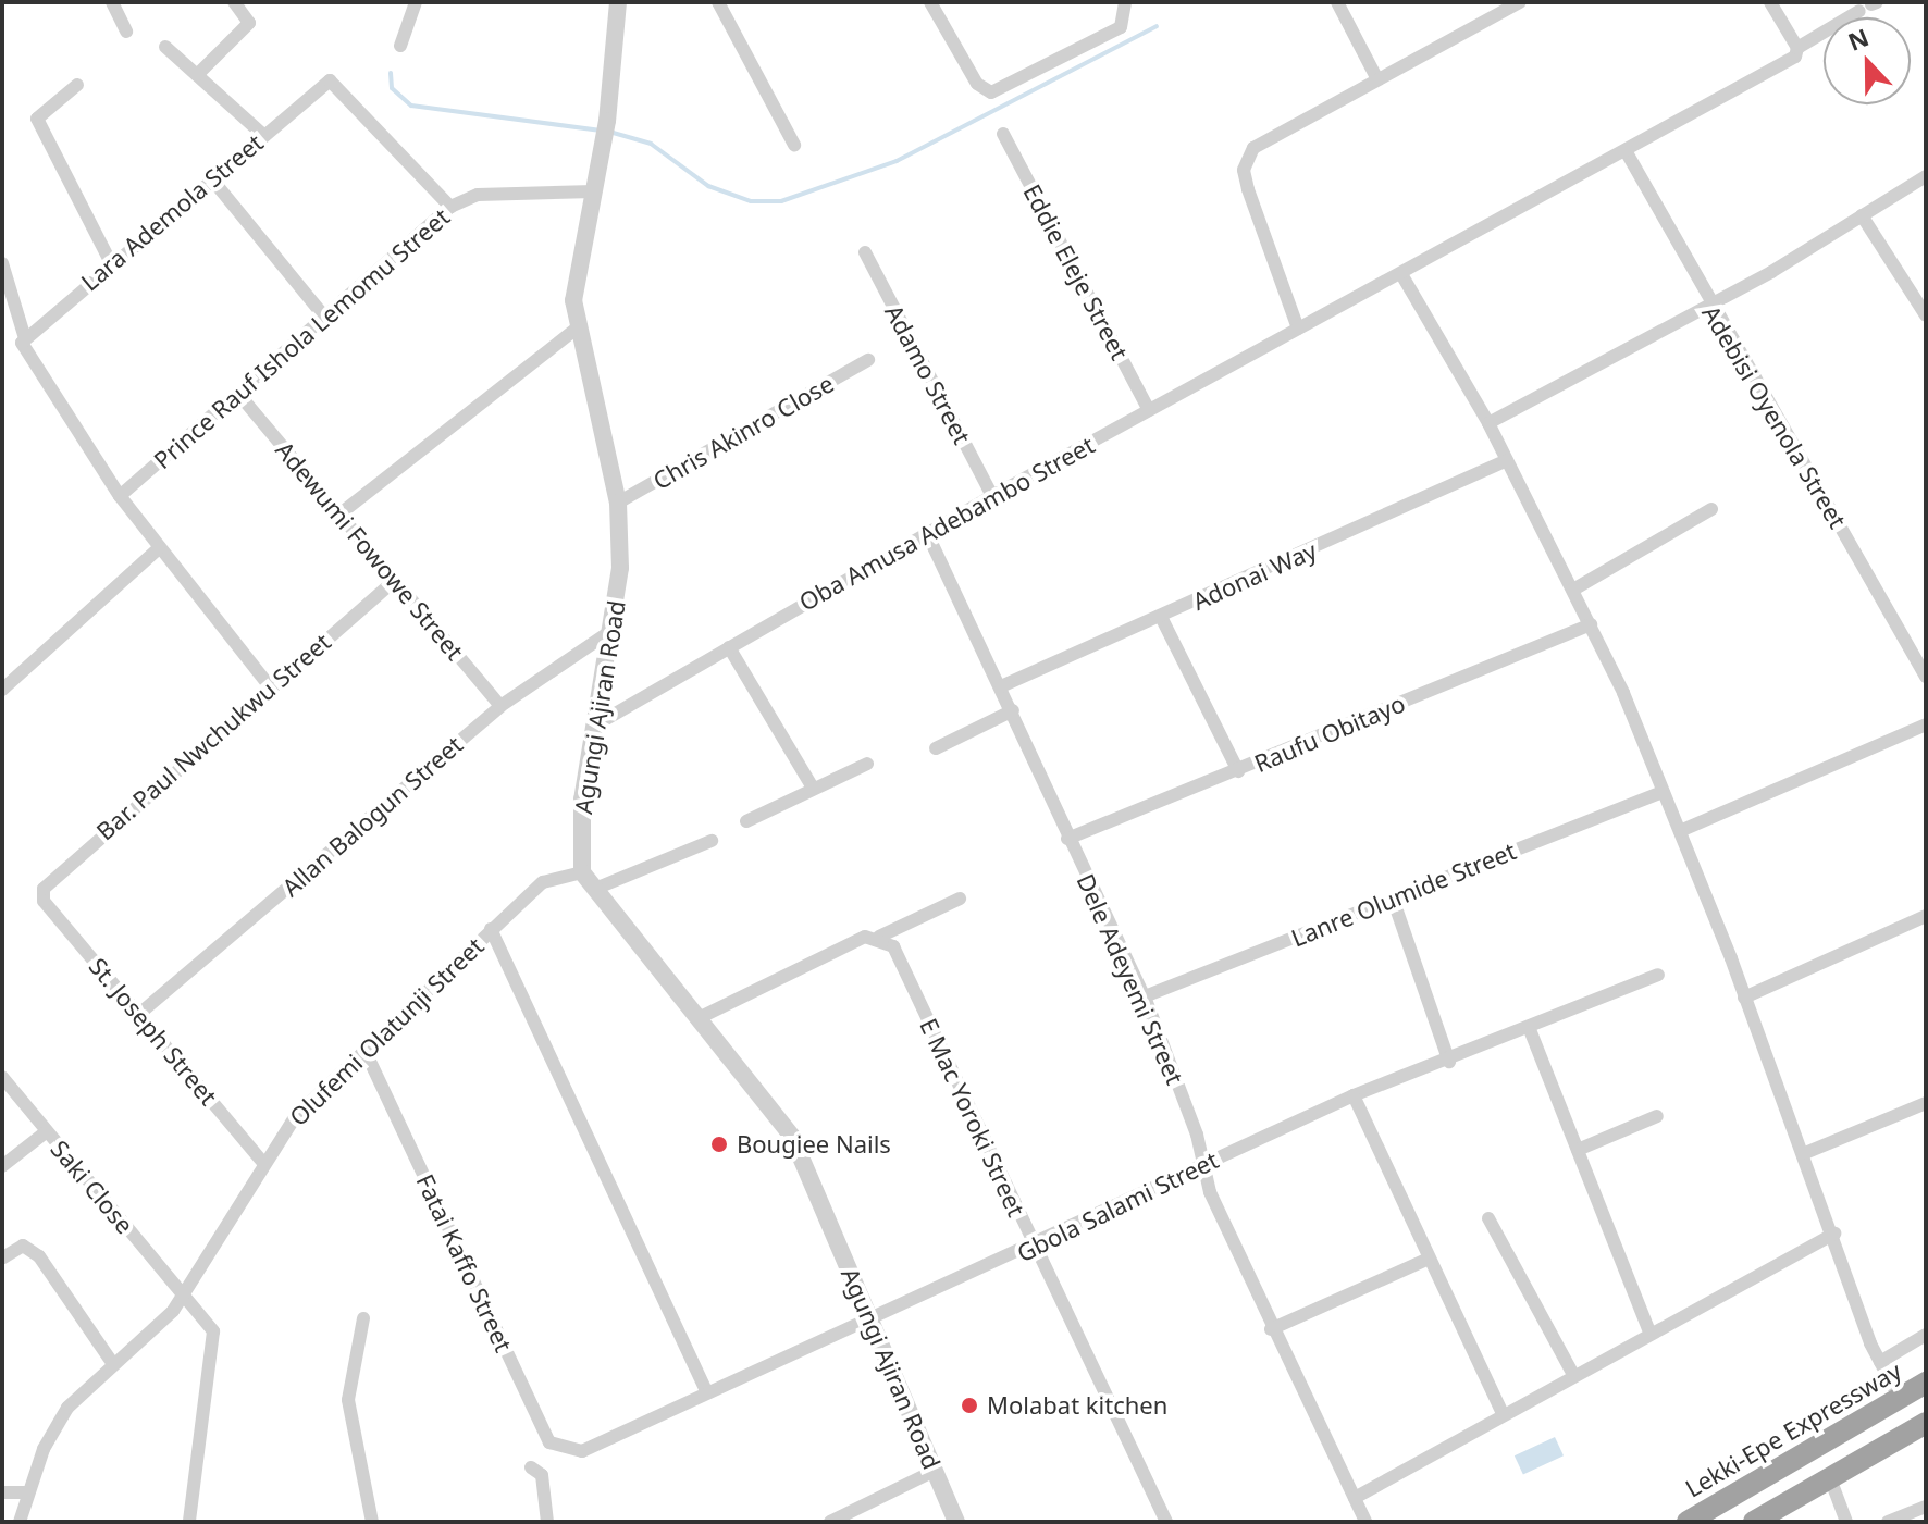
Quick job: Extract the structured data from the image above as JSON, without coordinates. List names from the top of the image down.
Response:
{
  "streets": {
    "highway": ["Lekki-Epe Expressway"],
    "street": [
      "Lara Ademola Street",
      "Eddie Eleje Street",
      "Prince Rauf Ishola Lemomu Street",
      "Adamo Street",
      "Adebisi Oyenola Street",
      "Chris Akinro Close",
      "Oba Amusa Adebambo Street",
      "Adewumi Fowowe Street",
      "Adonai Way",
      "Agungi Ajiran Road",
      "Raufu Obitayo",
      "Bar. Paul Nwchukwu Street",
      "Allan Balogun Street",
      "Lanre Olumide Street",
      "Dele Adeyemi Street",
      "St. Joseph Street",
      "Olufemi Olatunji Street",
      "E Mac Yoroki Street",
      "Saki Close",
      "Gbola Salami Street",
      "Fatai Kaffo Street"
    ]
  },
  "crossings": [
    ["Lara Ademola Street", "Prince Rauf Ishola Lemomu Street"],
    ["Eddie Eleje Street", "Oba Amusa Adebambo Street"],
    ["Prince Rauf Ishola Lemomu Street", "Adewumi Fowowe Street"],
    ["Prince Rauf Ishola Lemomu Street", "Agungi Ajiran Road"],
    ["Adamo Street", "Oba Amusa Adebambo Street"],
    ["Adebisi Oyenola Street", "Oba Amusa Adebambo Street"],
    ["Chris Akinro Close", "Agungi Ajiran Road"],
    ["Oba Amusa Adebambo Street", "Agungi Ajiran Road"],
    ["Oba Amusa Adebambo Street", "Dele Adeyemi Street"],
    ["Adewumi Fowowe Street", "Bar. Paul Nwchukwu Street"],
    ["Adewumi Fowowe Street", "Allan Balogun Street"],
    ["Adonai Way", "Dele Adeyemi Street"],
    ["Agungi Ajiran Road", "Allan Balogun Street"],
    ["Agungi Ajiran Road", "Olufemi Olatunji Street"],
    ["Agungi Ajiran Road", "Gbola Salami Street"],
    ["Raufu Obitayo", "Dele Adeyemi Street"],
    ["Bar. Paul Nwchukwu Street", "St. Joseph Street"],
    ["Allan Balogun Street", "St. Joseph Street"],
    ["Lanre Olumide Street", "Dele Adeyemi Street"],
    ["Dele Adeyemi Street", "Gbola Salami Street"],
    ["St. Joseph Street", "Olufemi Olatunji Street"],
    ["Olufemi Olatunji Street", "Saki Close"],
    ["Olufemi Olatunji Street", "Fatai Kaffo Street"],
    ["E Mac Yoroki Street", "Gbola Salami Street"],
    ["Gbola Salami Street", "Fatai Kaffo Street"]
  ],
  "places": ["Bougiee Nails", "Molabat kitchen"],
  "north": "top"
}
